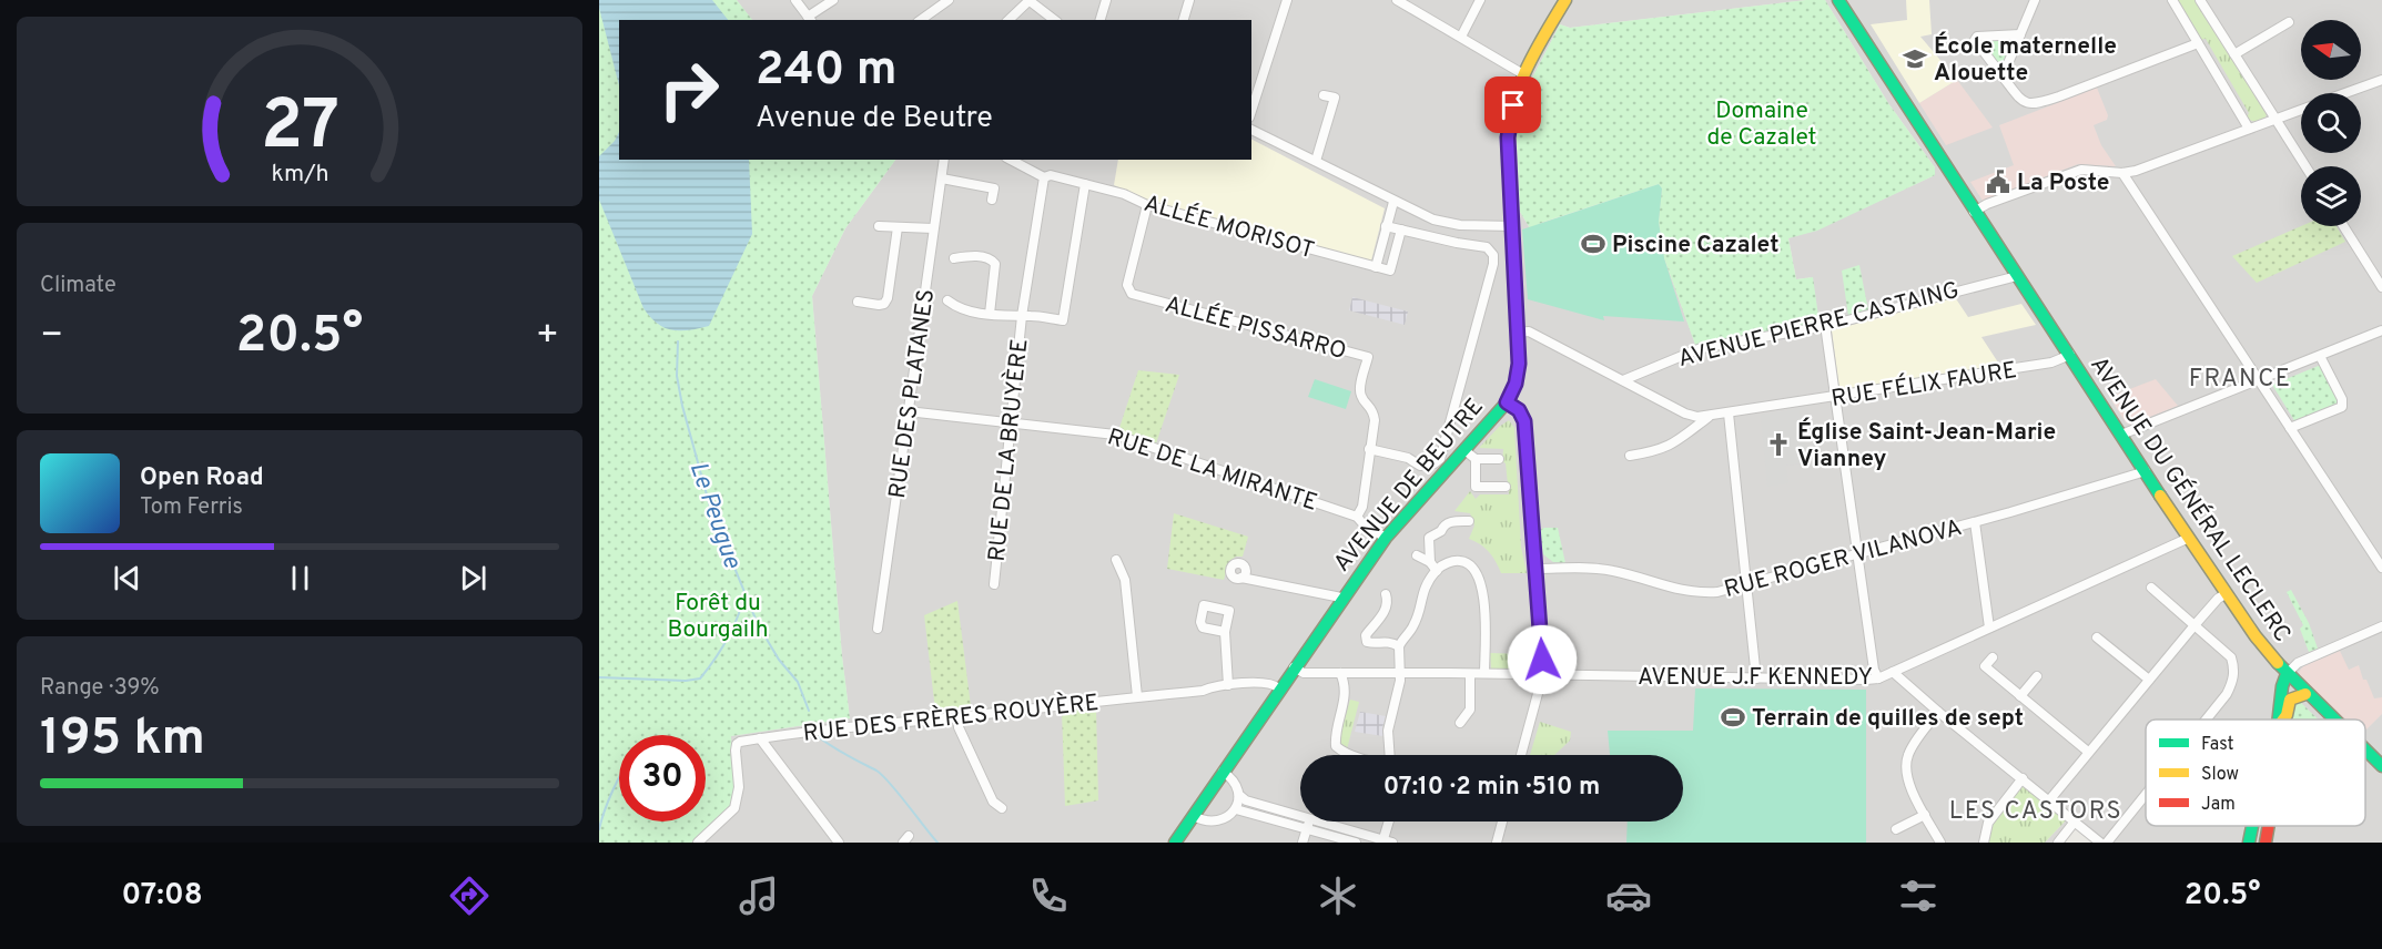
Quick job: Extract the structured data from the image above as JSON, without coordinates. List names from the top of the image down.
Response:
{
  "streets": {
    "street": [
      "ALLÉE MORISOT",
      "AVENUE PIERRE CASTAING",
      "ALLÉE PISSARRO",
      "RUE FÉLIX FAURE",
      "RUE DES PLATANES",
      "RUE DE LA BRUYÈRE",
      "RUE DE LA MIRANTE",
      "AVENUE DE BEUTRE",
      "AVENUE DU GÉNÉRAL LECLERC",
      "RUE ROGER VILANOVA",
      "AVENUE J.F KENNEDY",
      "RUE DES FRÈRES ROUYÈRE"
    ]
  },
  "crossings": [
    ["ALLÉE MORISOT", "ALLÉE PISSARRO"],
    ["ALLÉE MORISOT", "RUE DE LA BRUYÈRE"],
    ["AVENUE PIERRE CASTAING", "RUE FÉLIX FAURE"],
    ["AVENUE PIERRE CASTAING", "AVENUE DU GÉNÉRAL LECLERC"],
    ["RUE FÉLIX FAURE", "AVENUE DE BEUTRE"],
    ["RUE FÉLIX FAURE", "AVENUE DU GÉNÉRAL LECLERC"],
    ["RUE DES PLATANES", "RUE DE LA MIRANTE"],
    ["RUE DE LA BRUYÈRE", "RUE DE LA MIRANTE"],
    ["RUE DE LA MIRANTE", "AVENUE DE BEUTRE"],
    ["AVENUE DE BEUTRE", "AVENUE J.F KENNEDY"],
    ["AVENUE DE BEUTRE", "RUE DES FRÈRES ROUYÈRE"],
    ["AVENUE DU GÉNÉRAL LECLERC", "RUE ROGER VILANOVA"],
    ["AVENUE DU GÉNÉRAL LECLERC", "AVENUE J.F KENNEDY"]
  ],
  "districts": ["FRANCE", "LES CASTORS"],
  "water": ["Le Peugue"],
  "parks": ["Domaine de Cazalet", "Forêt du Bourgailh"],
  "places": {
    "school or university": ["École maternelle Alouette"],
    "public building": ["La Poste"],
    "sports": ["Piscine Cazalet", "Terrain de quilles de sept"],
    "church": ["Église Saint-Jean-Marie Vianney"]
  },
  "legend": ["Fast", "Slow", "Jam"],
  "north": "left",
  "page": {
    "turn": ["240 m", "Avenue de Beutre"],
    "tile": [
      "Climate",
      ["Range · 39%", "195 km"]
    ],
    "heat": ["−", "20.5°", "+"],
    "song": ["Open Road", "Tom Ferris"],
    "limit": "30",
    "trip": "07:10 · 2 min · 510 m",
    "tabs": ["07:08", "20.5°"],
    "gauge": ["27", "km/h"]
  }
}
